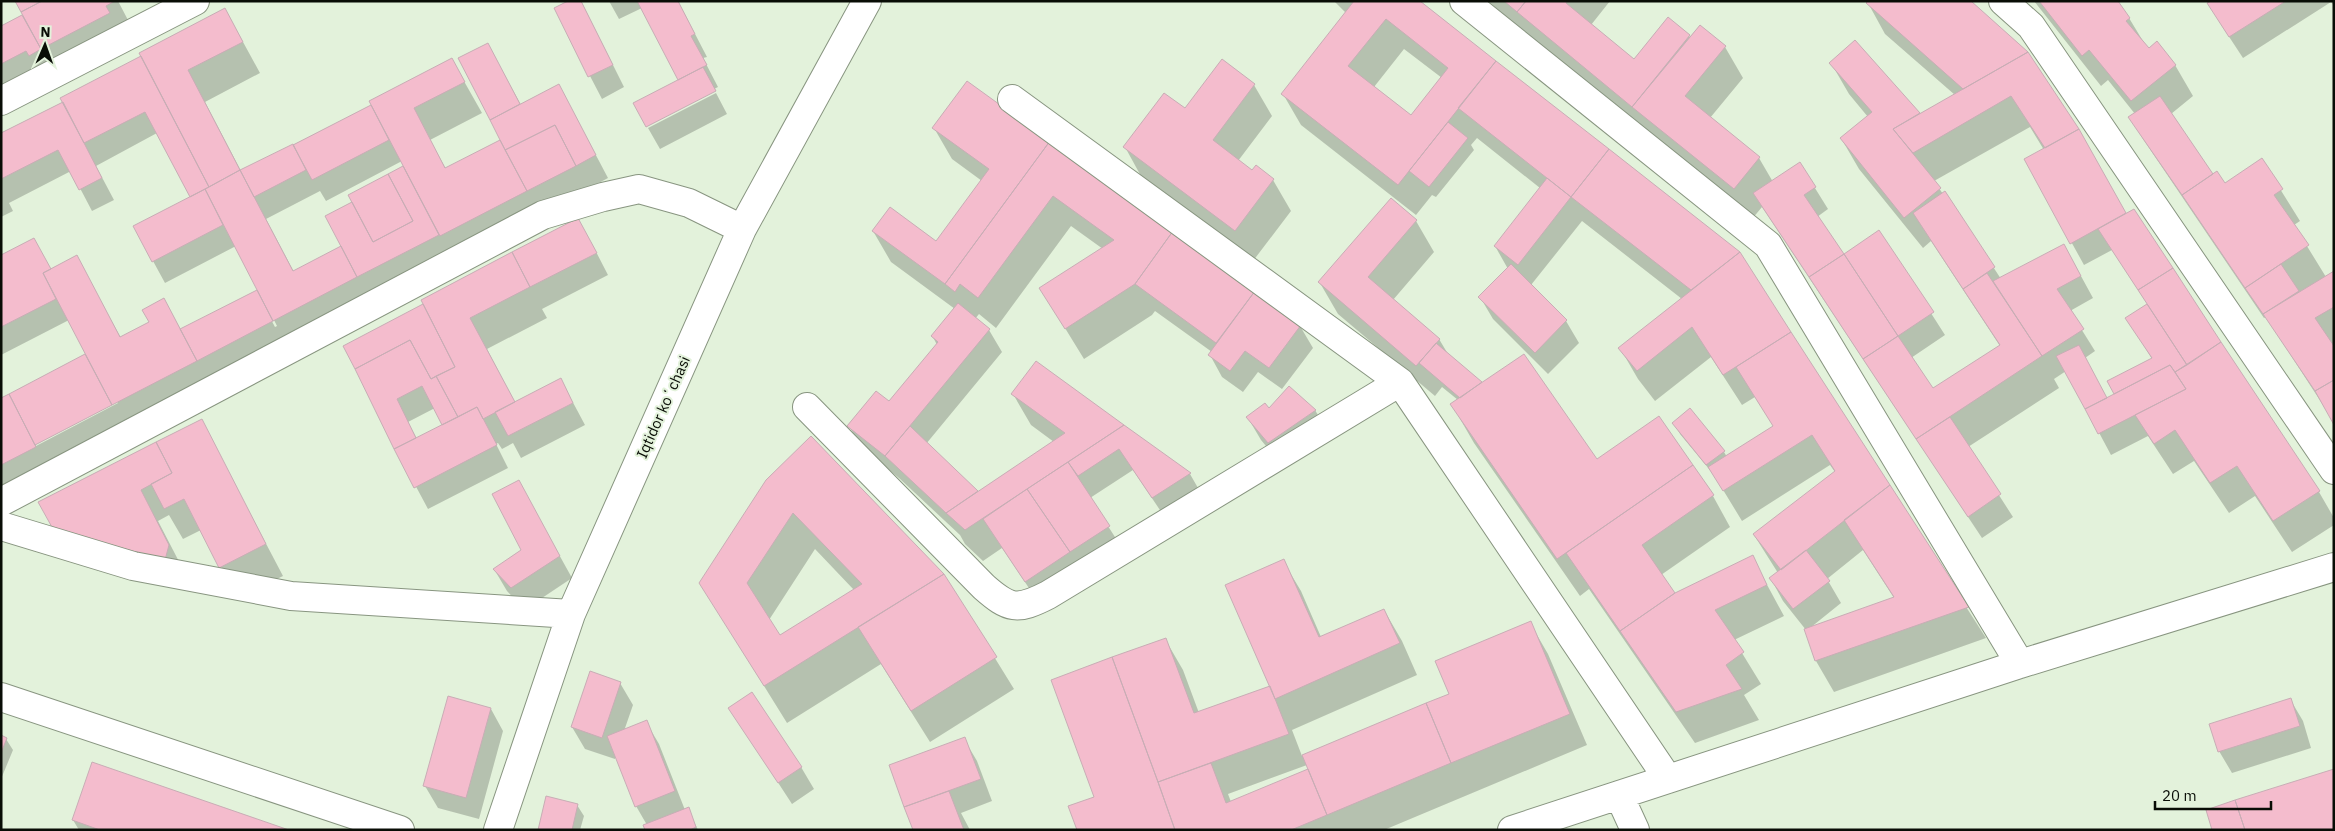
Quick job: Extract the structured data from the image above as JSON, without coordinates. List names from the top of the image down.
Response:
{
  "streets": {
    "street": ["Iqtidor koʻchasi"]
  },
  "scale_bar": "20 m",
  "north": "top"
}
